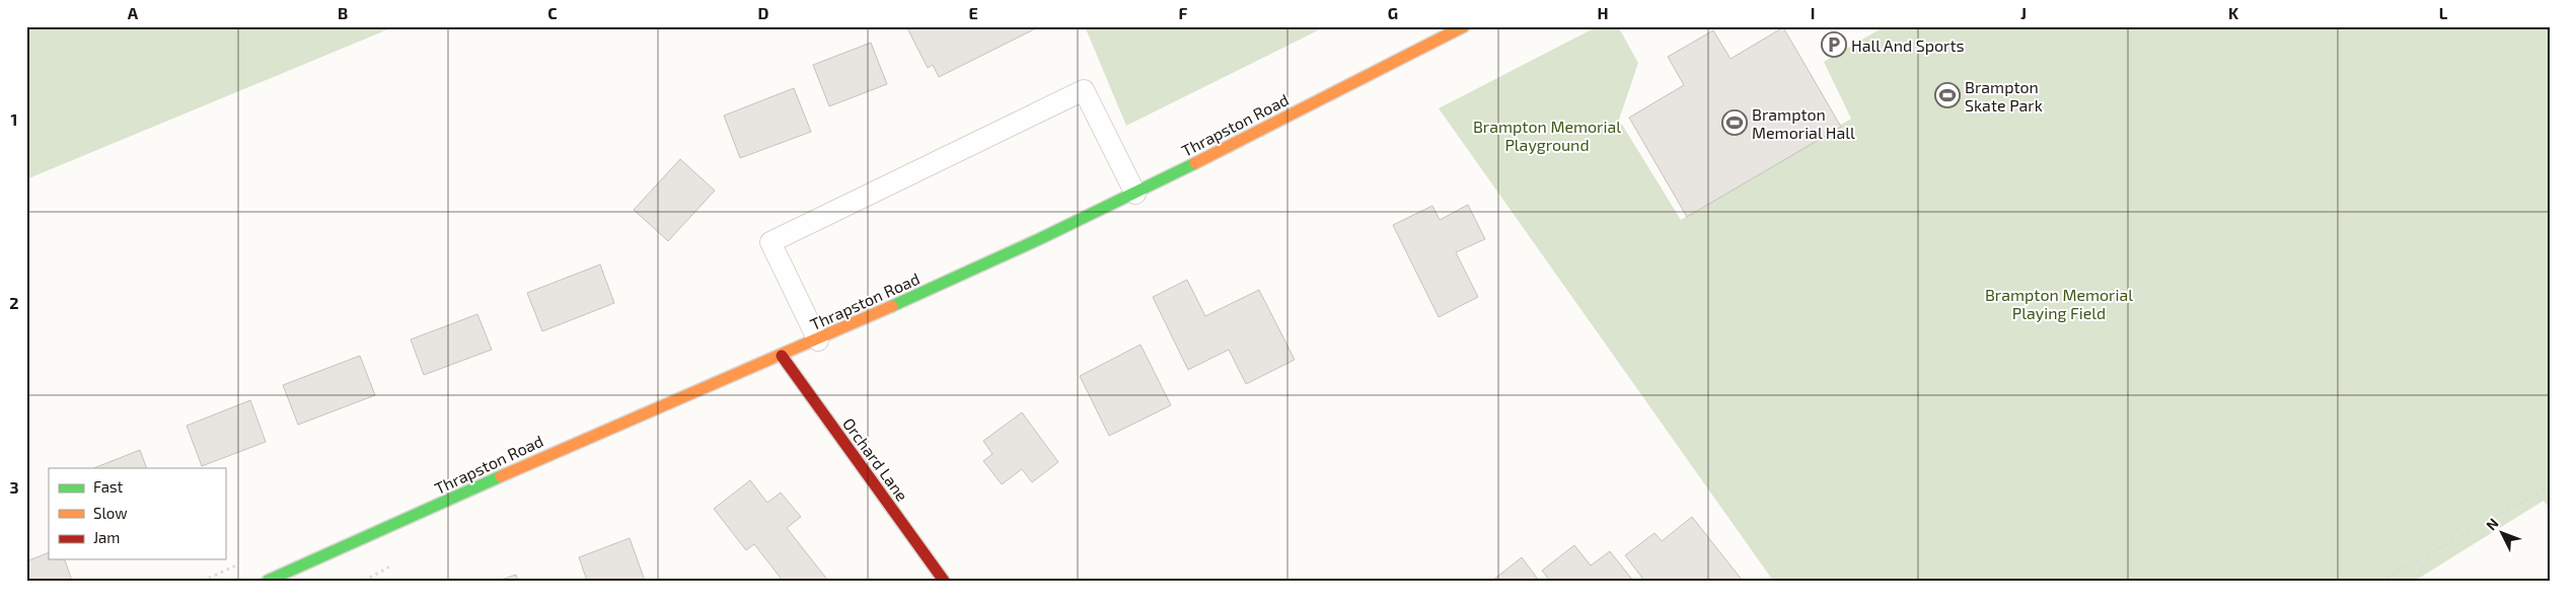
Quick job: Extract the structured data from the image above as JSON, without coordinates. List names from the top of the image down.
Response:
{
  "streets": {
    "main road": ["Thrapston Road", "Orchard Lane"]
  },
  "crossings": [
    ["Thrapston Road", "Orchard Lane"]
  ],
  "parks": ["Brampton Memorial Playground", "Brampton Memorial Playing Field"],
  "places": {
    "parking": ["Hall And Sports"],
    "sports": ["Brampton Skate Park", "Brampton Memorial Hall"]
  },
  "legend": ["Fast", "Slow", "Jam"],
  "north": "top left",
  "grid": {
    "columns": [
      "A",
      "B",
      "C",
      "D",
      "E",
      "F",
      "G",
      "H",
      "I",
      "J",
      "K",
      "L"
    ],
    "rows": ["1", "2", "3"]
  }
}
